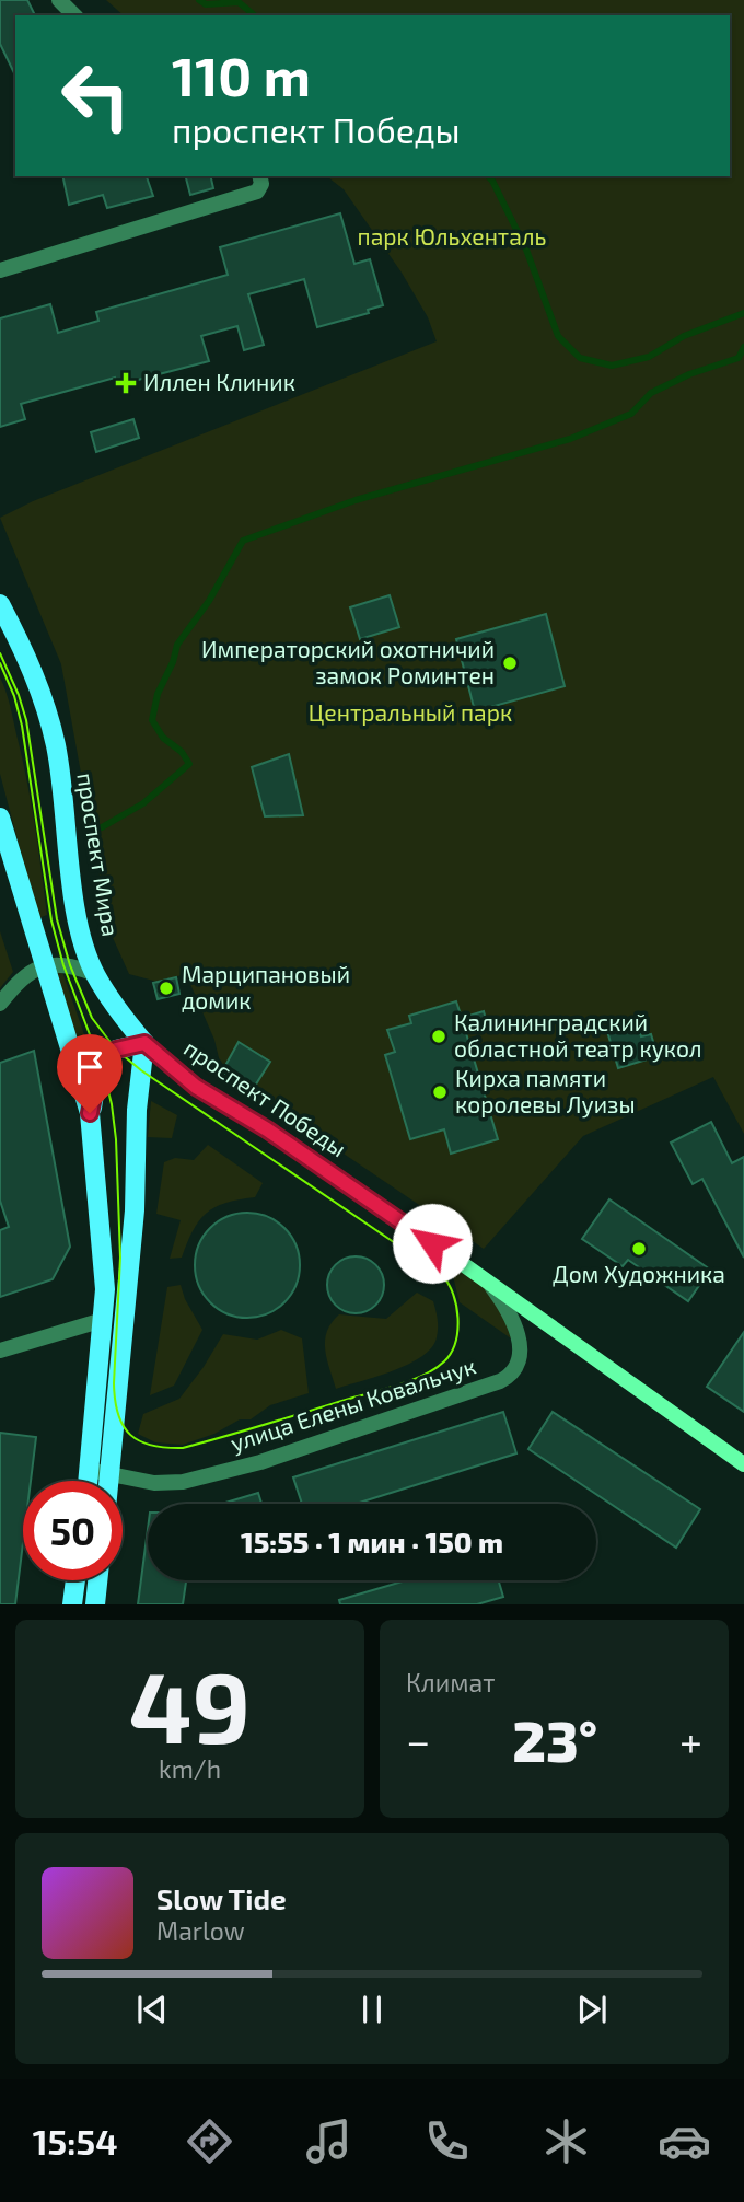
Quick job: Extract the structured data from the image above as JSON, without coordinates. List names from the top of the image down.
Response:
{
  "streets": {
    "main road": ["проспект Мира", "проспект Победы"],
    "street": ["улица Елены Ковальчук"]
  },
  "crossings": [
    ["проспект Мира", "проспект Победы"],
    ["проспект Победы", "улица Елены Ковальчук"]
  ],
  "parks": ["парк Юльхенталь", "Центральный парк"],
  "places": {
    "health": ["Иллен Клиник"],
    "other": [
      "Императорский охотничий замок Роминтен",
      "Марципановый домик",
      "Калининградский областной театр кукол",
      "Кирха памяти королевы Луизы",
      "Дом Художника"
    ]
  },
  "page": {
    "turn": ["110 m", "проспект Победы"],
    "limit": "50",
    "trip": "15:55 · 1 мин · 150 m",
    "tile": [
      ["49", "km/h"],
      "Климат"
    ],
    "heat": ["−", "23°", "+"],
    "song": ["Slow Tide", "Marlow"],
    "tabs": "15:54"
  }
}
